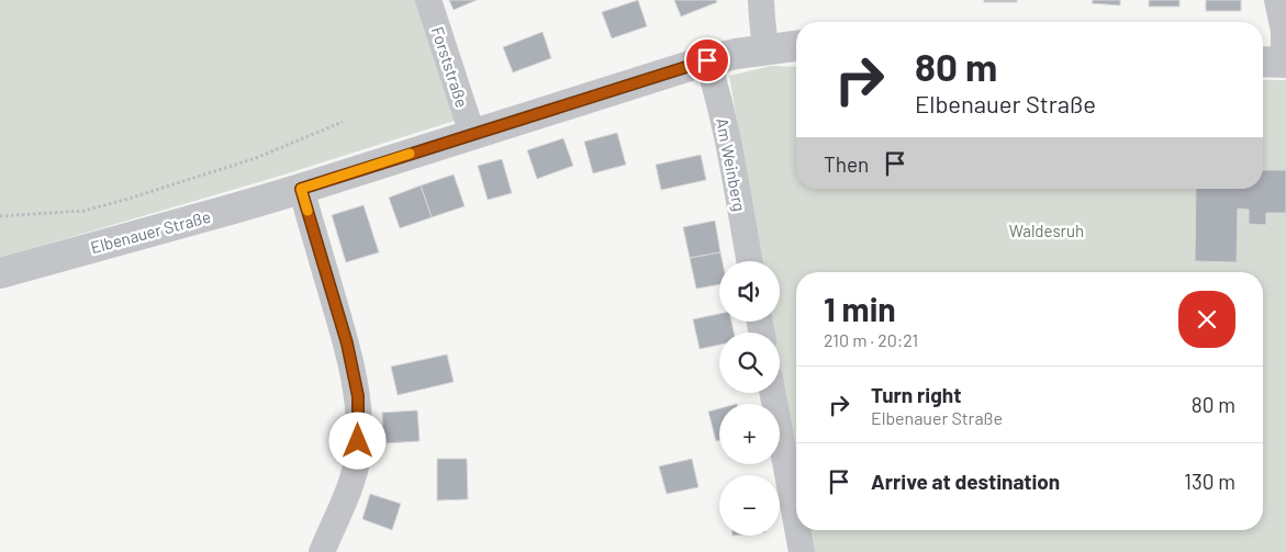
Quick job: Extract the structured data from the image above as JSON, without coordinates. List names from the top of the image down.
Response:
{
  "streets": {
    "street": ["Forststraße", "Am Weinberg", "Elbenauer Straße"]
  },
  "crossings": [
    ["Forststraße", "Elbenauer Straße"],
    ["Am Weinberg", "Elbenauer Straße"]
  ],
  "parks": ["Waldesruh"],
  "page": {
    "turn": ["80 m", "Elbenauer Straße"],
    "then": "Then",
    "map_buttons": ["+", "−"],
    "heading": ["1 min", "210 m · 20:21"],
    "list": [
      {
        "name": "Turn right",
        "note": "Elbenauer Straße",
        "value": "80 m"
      },
      {
        "name": "Arrive at destination",
        "value": "130 m"
      }
    ]
  }
}
